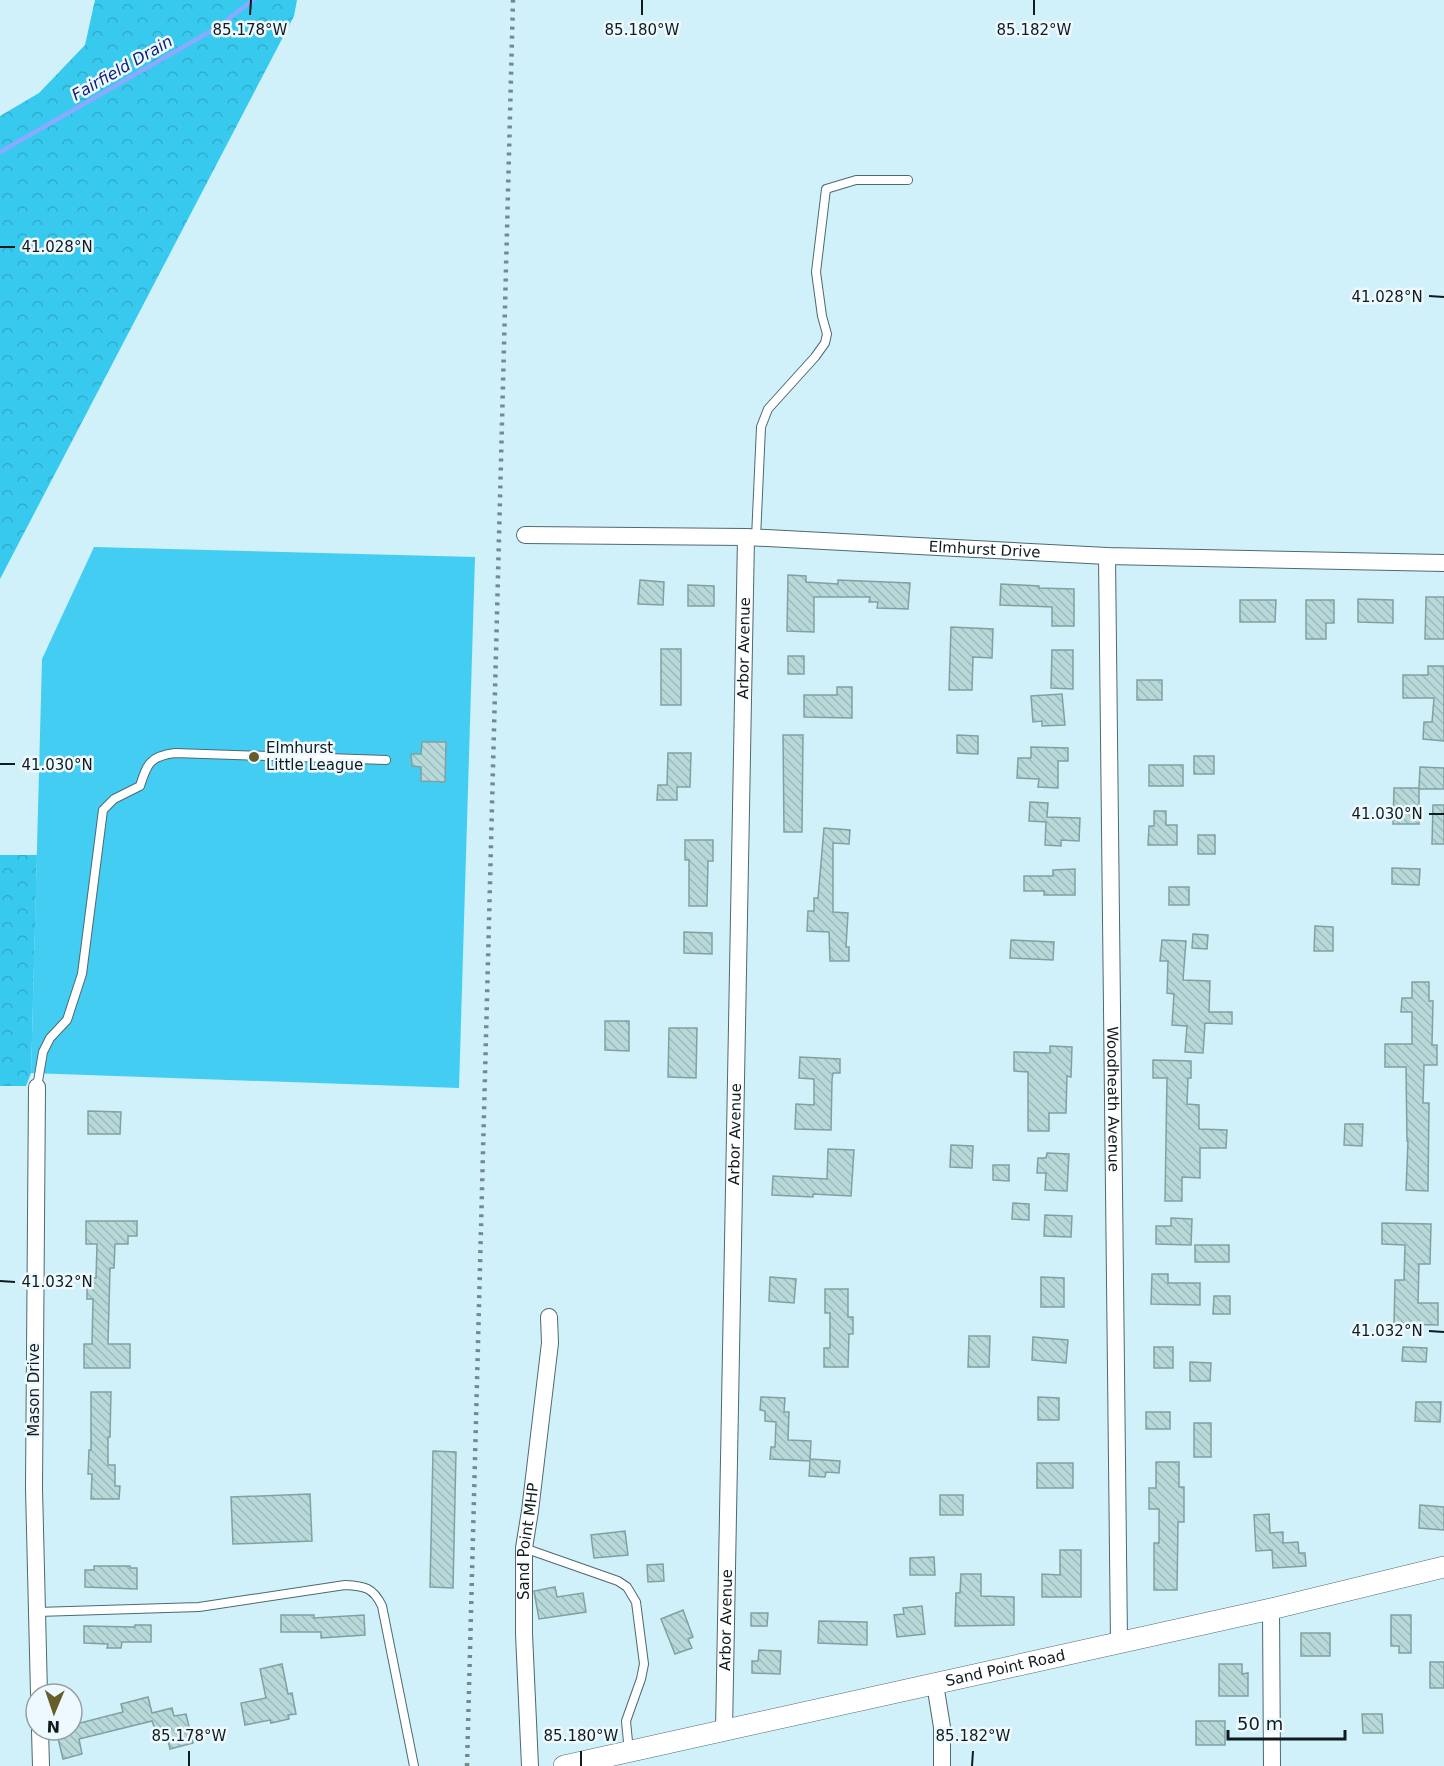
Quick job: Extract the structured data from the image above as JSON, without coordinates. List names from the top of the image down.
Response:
{
  "streets": {
    "street": [
      "Elmhurst Drive",
      "Arbor Avenue",
      "Woodheath Avenue",
      "Mason Drive",
      "Sand Point MHP",
      "Sand Point Road"
    ]
  },
  "crossings": [
    ["Elmhurst Drive", "Arbor Avenue"],
    ["Elmhurst Drive", "Woodheath Avenue"],
    ["Arbor Avenue", "Sand Point Road"],
    ["Woodheath Avenue", "Sand Point Road"]
  ],
  "water": ["Fairfield Drain"],
  "places": ["Elmhurst Little League"],
  "scale_bar": "50 m",
  "north": "bottom",
  "coordinates": [
    "85.178°W",
    "85.180°W",
    "85.182°W",
    "41.028°N",
    "41.030°N",
    "41.032°N"
  ]
}
